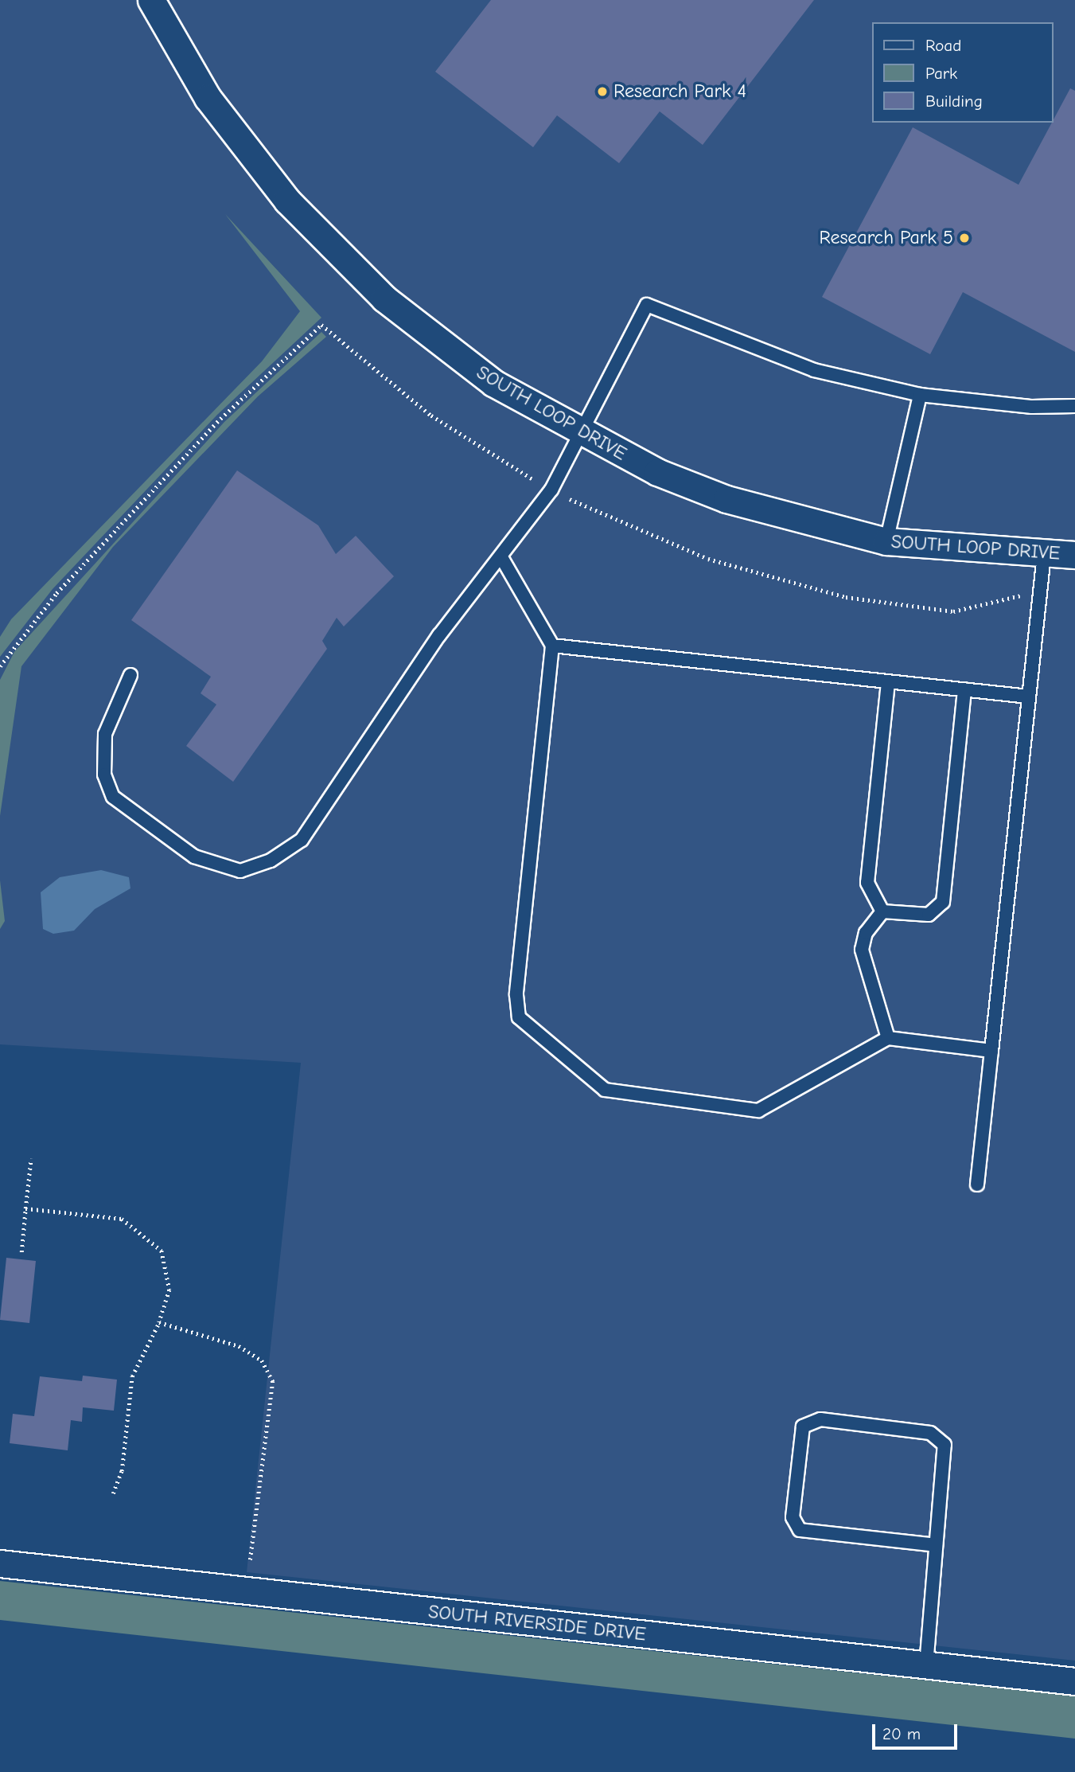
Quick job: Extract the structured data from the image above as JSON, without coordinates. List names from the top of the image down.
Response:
{
  "streets": {
    "street": ["SOUTH LOOP DRIVE", "SOUTH RIVERSIDE DRIVE"]
  },
  "places": ["Research Park 4", "Research Park 5"],
  "legend": ["Road", "Park", "Building"],
  "scale_bar": "20 m"
}
